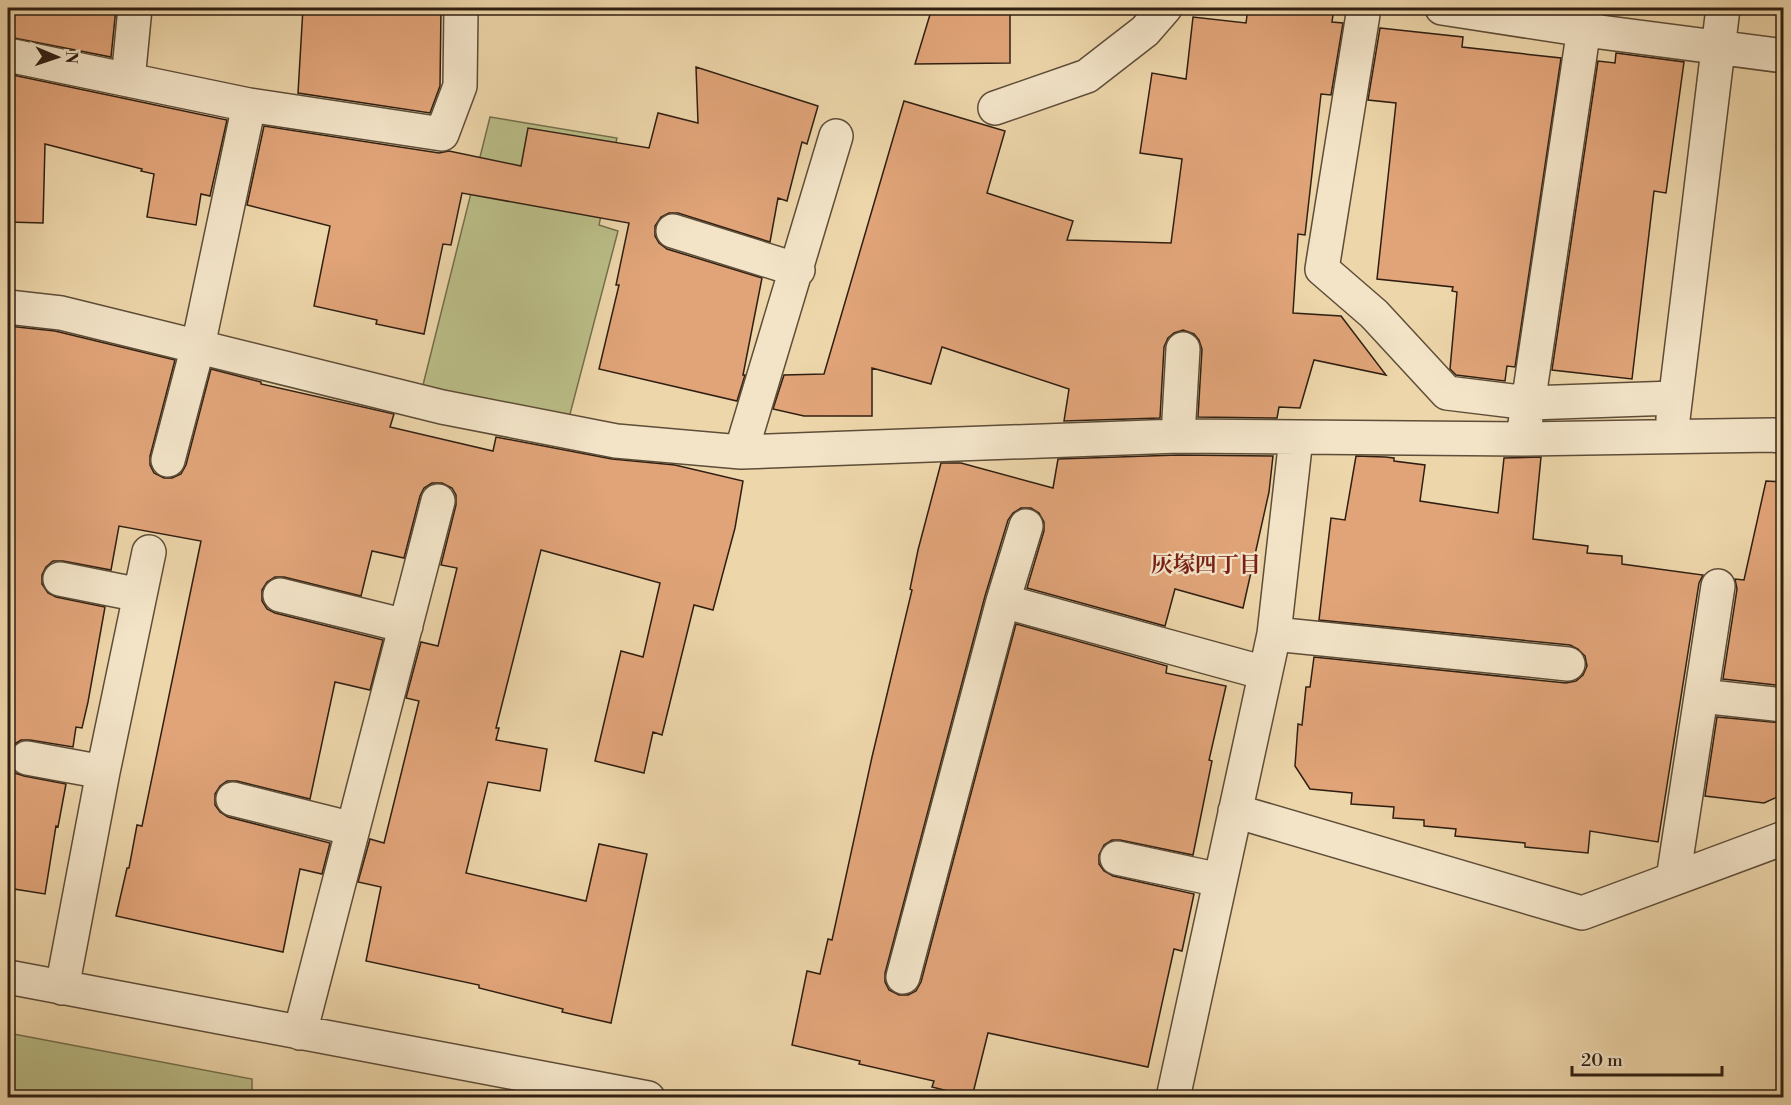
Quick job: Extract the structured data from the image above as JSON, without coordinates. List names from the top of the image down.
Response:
{
  "districts": ["灰塚四丁目"],
  "scale_bar": "20 m",
  "north": "right"
}
